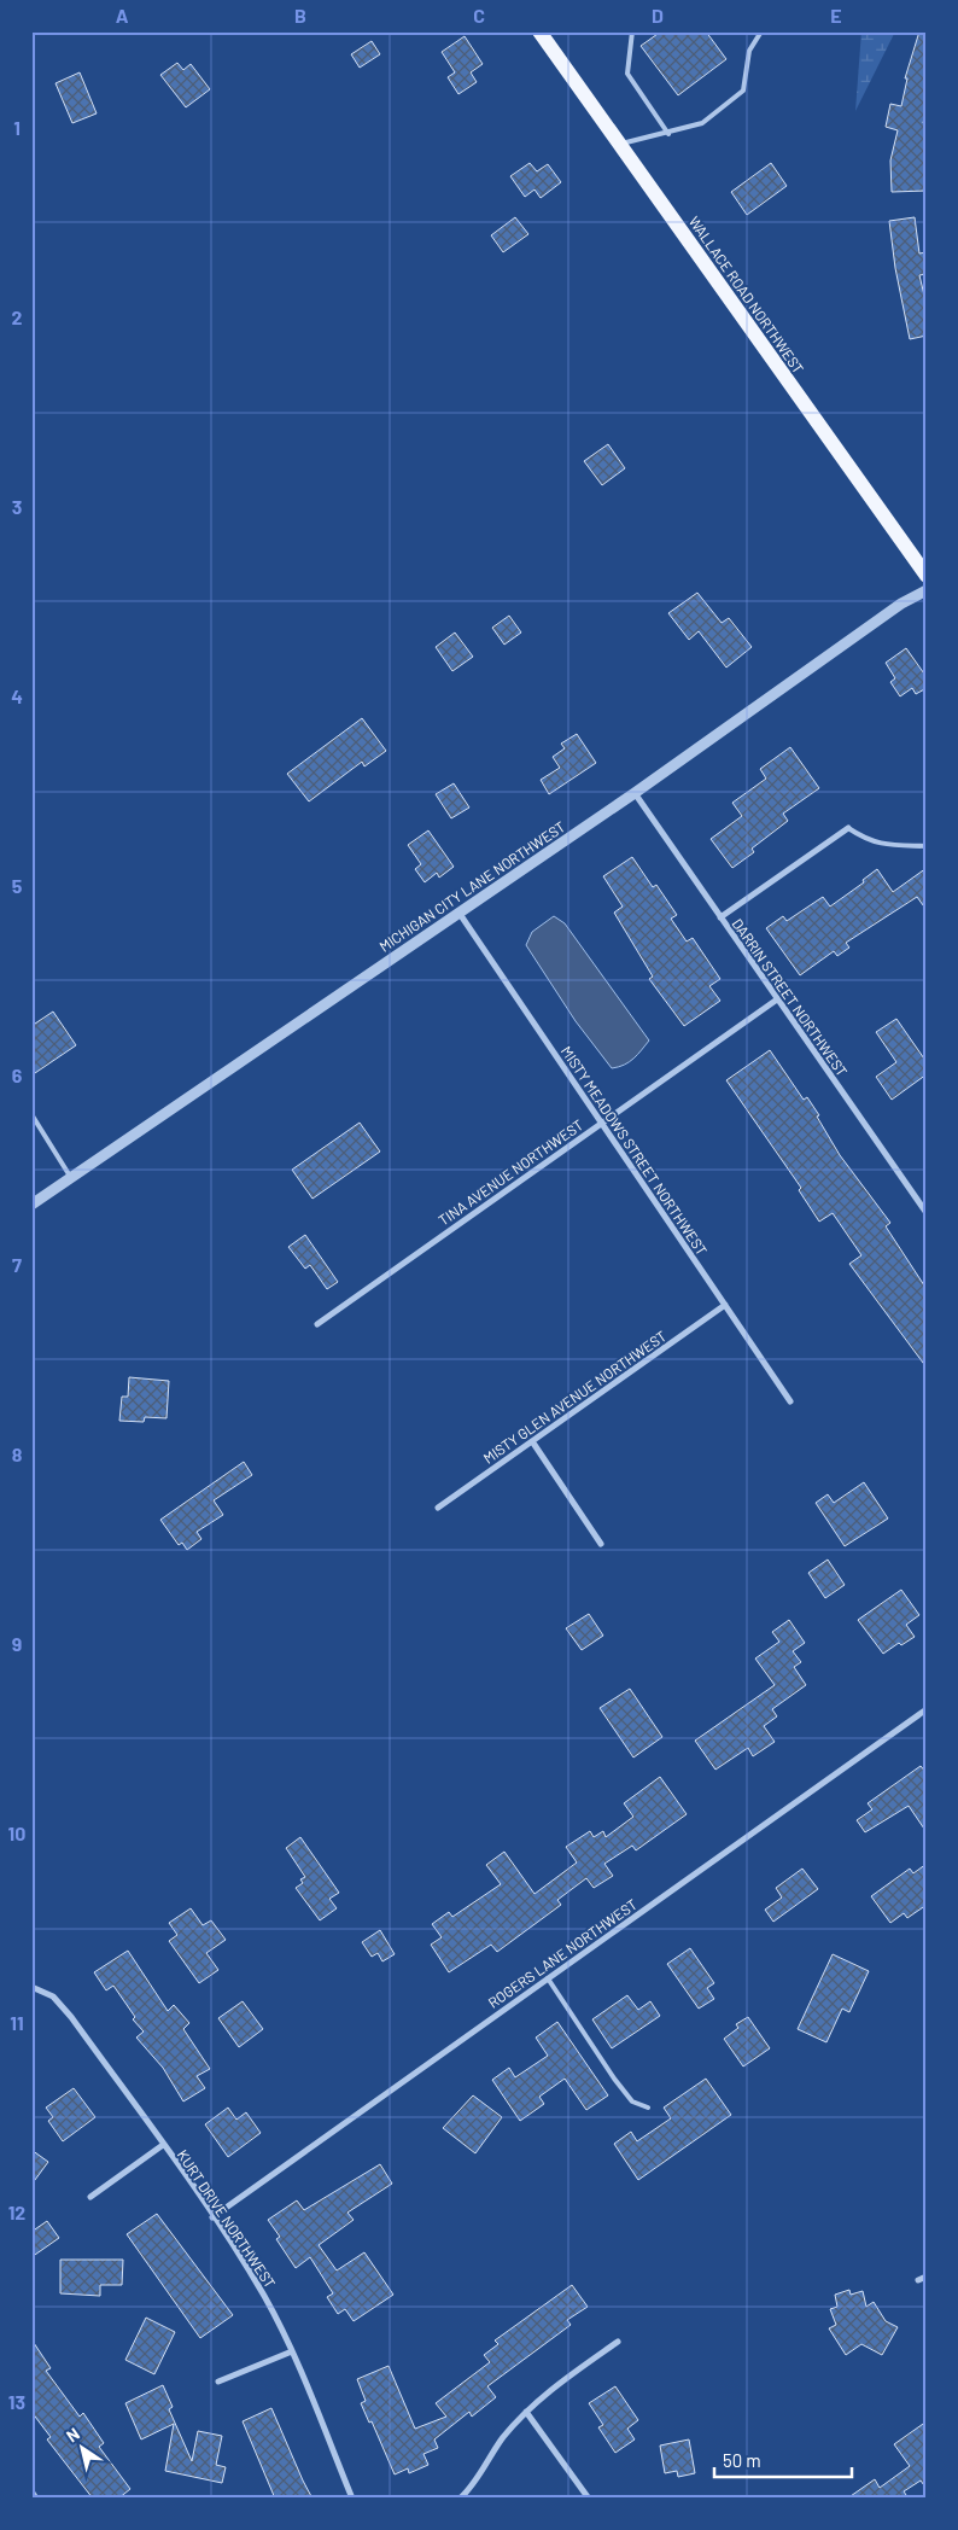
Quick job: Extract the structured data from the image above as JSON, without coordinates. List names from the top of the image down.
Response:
{
  "streets": {
    "main road": ["WALLACE ROAD NORTHWEST"],
    "street": [
      "MICHIGAN CITY LANE NORTHWEST",
      "DARRIN STREET NORTHWEST",
      "MISTY MEADOWS STREET NORTHWEST",
      "TINA AVENUE NORTHWEST",
      "MISTY GLEN AVENUE NORTHWEST",
      "ROGERS LANE NORTHWEST",
      "KURT DRIVE NORTHWEST"
    ]
  },
  "crossings": [
    ["MICHIGAN CITY LANE NORTHWEST", "DARRIN STREET NORTHWEST"],
    ["MICHIGAN CITY LANE NORTHWEST", "MISTY MEADOWS STREET NORTHWEST"],
    ["DARRIN STREET NORTHWEST", "TINA AVENUE NORTHWEST"],
    ["MISTY MEADOWS STREET NORTHWEST", "TINA AVENUE NORTHWEST"],
    ["MISTY MEADOWS STREET NORTHWEST", "MISTY GLEN AVENUE NORTHWEST"],
    ["ROGERS LANE NORTHWEST", "KURT DRIVE NORTHWEST"]
  ],
  "scale_bar": "50 m",
  "north": "top left",
  "grid": {
    "columns": [
      "A",
      "B",
      "C",
      "D",
      "E"
    ],
    "rows": [
      "1",
      "2",
      "3",
      "4",
      "5",
      "6",
      "7",
      "8",
      "9",
      "10",
      "11",
      "12",
      "13"
    ]
  }
}
